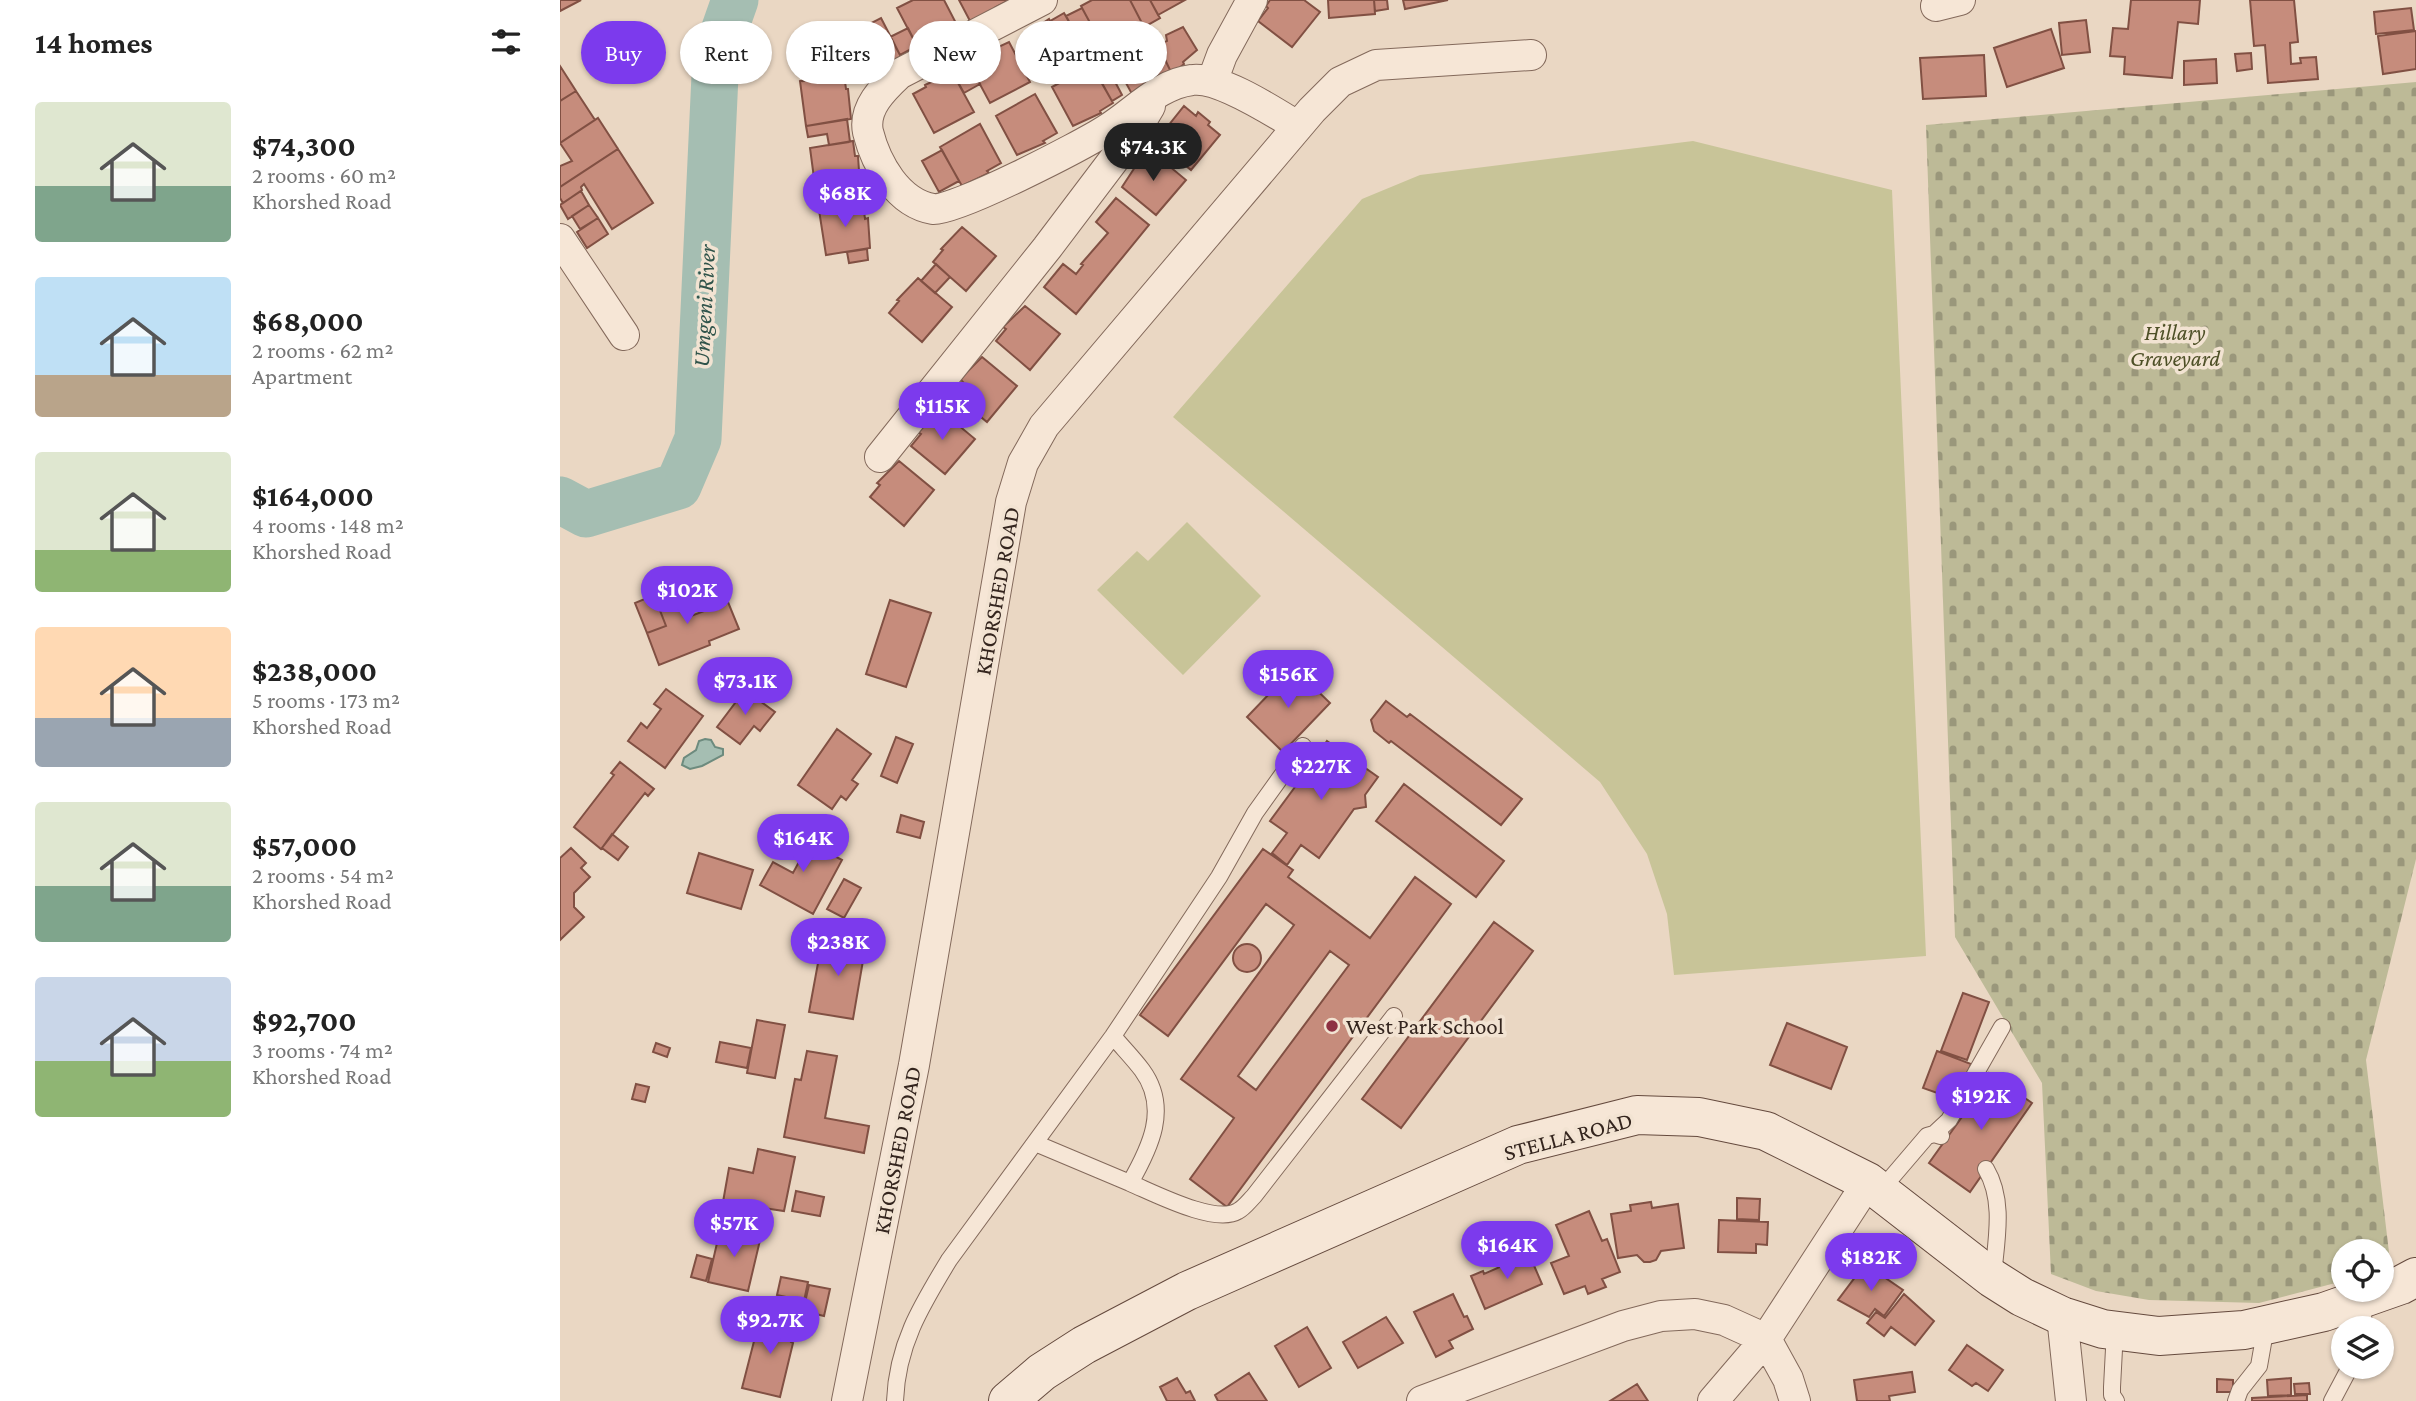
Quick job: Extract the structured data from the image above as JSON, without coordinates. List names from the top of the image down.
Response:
{
  "streets": {
    "main road": ["STELLA ROAD"],
    "street": ["KHORSHED ROAD"]
  },
  "water": ["Umgeni River"],
  "parks": ["Hillary Graveyard"],
  "places": ["West Park School"],
  "page": {
    "heading": "14 homes",
    "chip": [
      "Buy",
      "Rent",
      "Filters",
      "New",
      "Apartment"
    ],
    "list": [
      {
        "name": "$74,300",
        "note": "2 rooms · 60 m² · Khorshed Road"
      },
      {
        "name": "$68,000",
        "note": "2 rooms · 62 m² · Apartment"
      },
      {
        "name": "$164,000",
        "note": "4 rooms · 148 m² · Khorshed Road"
      },
      {
        "name": "$238,000",
        "note": "5 rooms · 173 m² · Khorshed Road"
      },
      {
        "name": "$57,000",
        "note": "2 rooms · 54 m² · Khorshed Road"
      },
      {
        "name": "$92,700",
        "note": "3 rooms · 74 m² · Khorshed Road"
      }
    ],
    "price": [
      "$74.3K",
      "$68K",
      "$115K",
      "$102K",
      "$156K",
      "$73.1K",
      "$227K",
      "$164K",
      "$238K",
      "$192K",
      "$57K",
      "$164K",
      "$182K",
      "$92.7K"
    ]
  }
}
